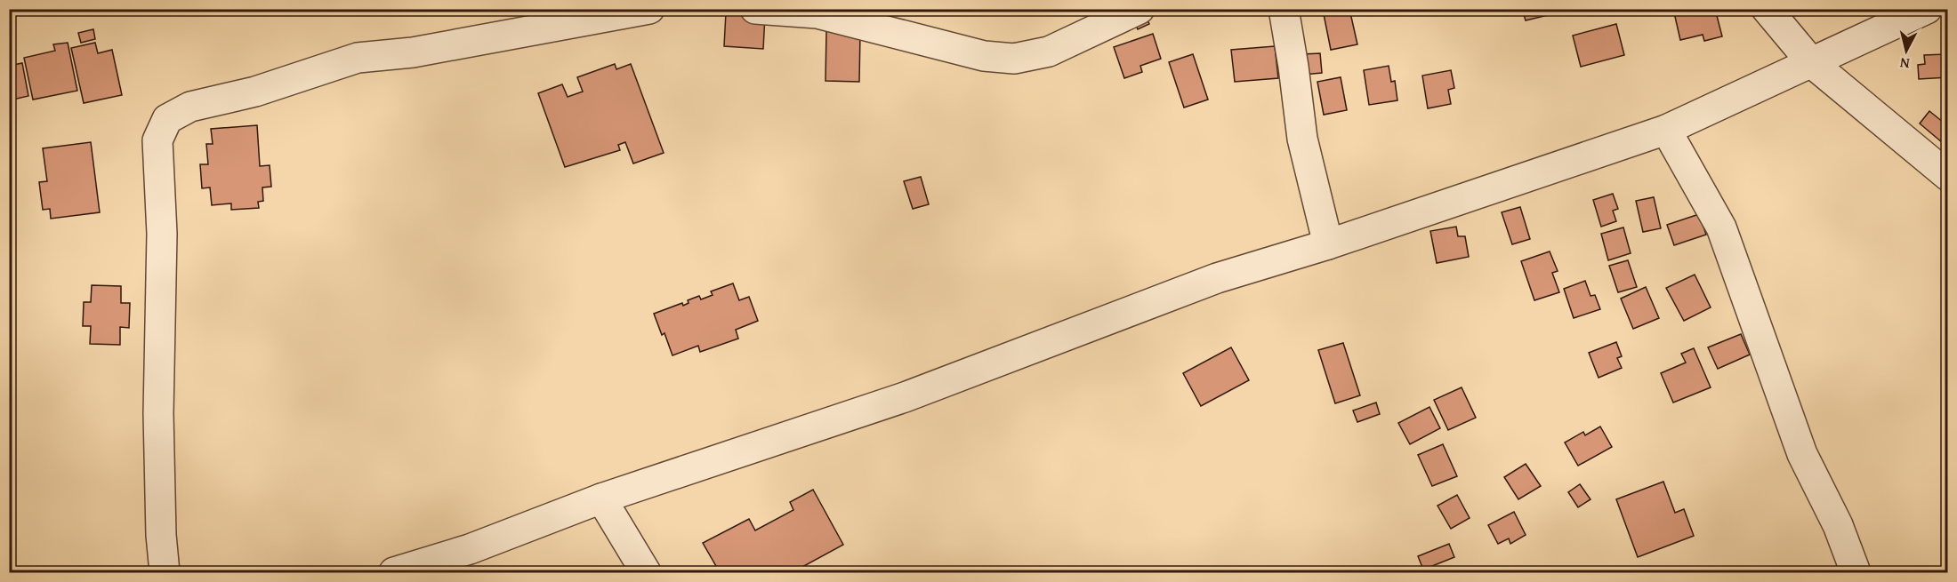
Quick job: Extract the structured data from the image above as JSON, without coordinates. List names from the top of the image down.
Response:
{
  "north": "bottom"
}
